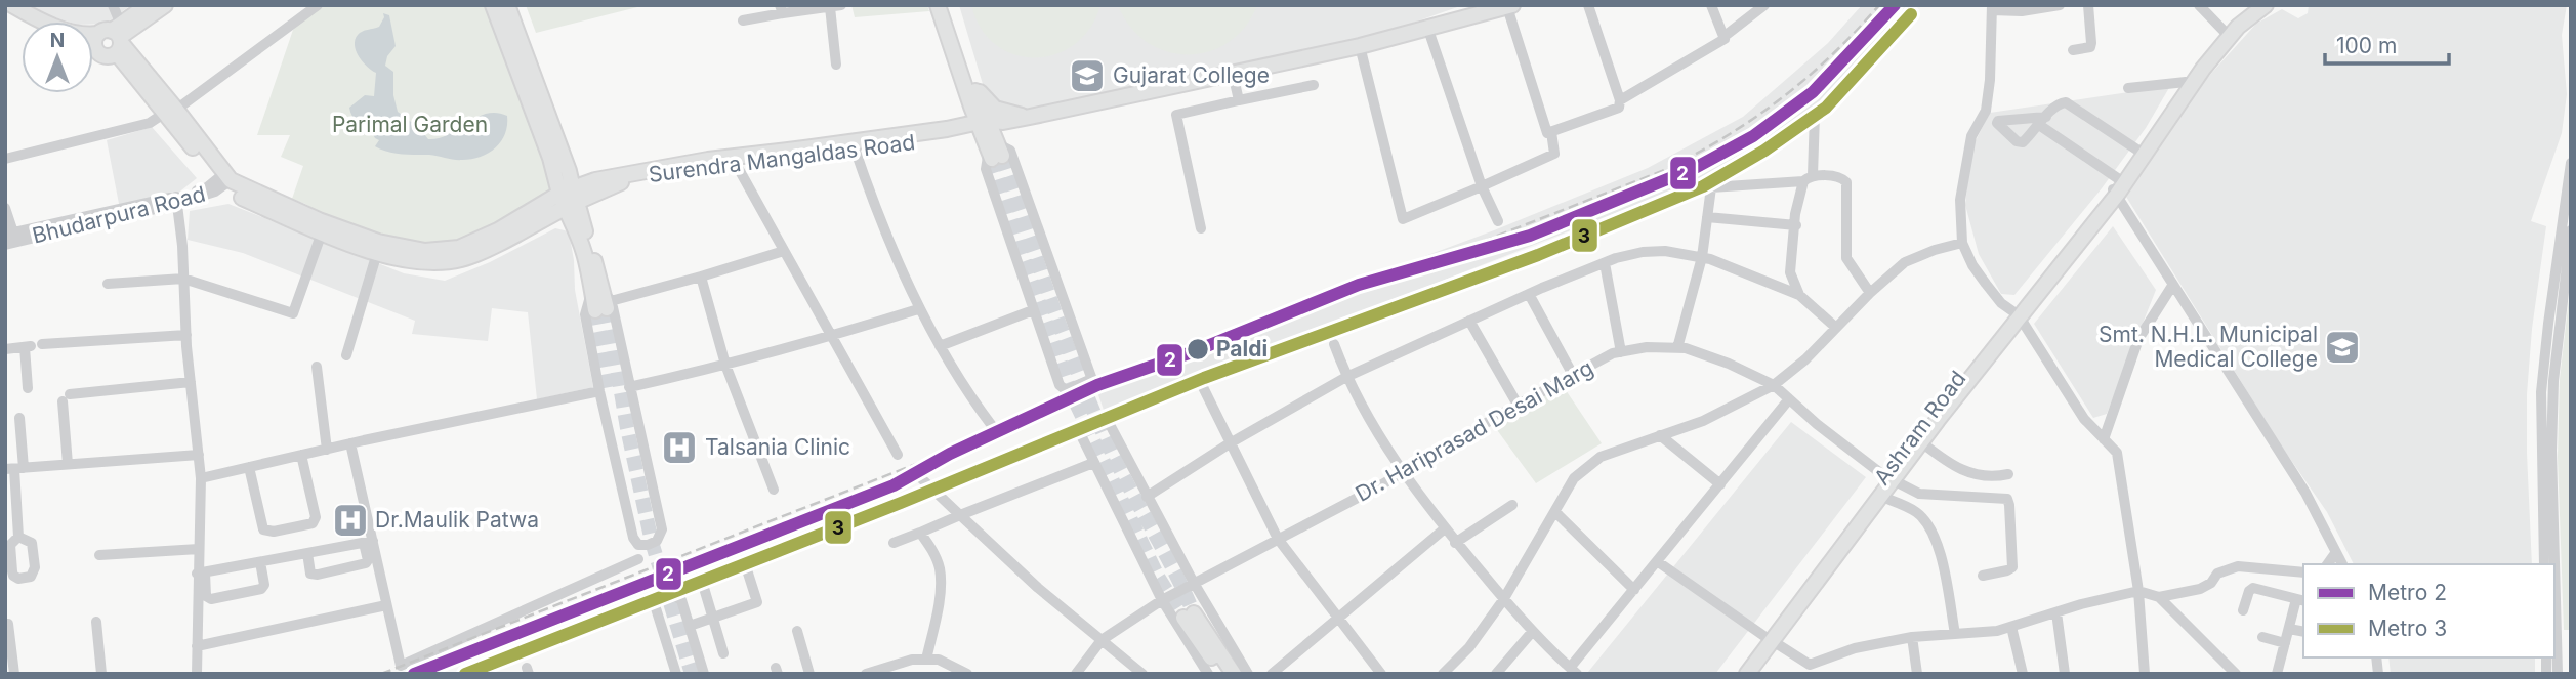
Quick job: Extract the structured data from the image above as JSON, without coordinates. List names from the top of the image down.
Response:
{
  "streets": {
    "main road": ["Surendra Mangaldas Road", "Ashram Road"],
    "street": ["Bhudarpura Road", "Dr. Hariprasad Desai Marg"]
  },
  "crossings": [
    ["Surendra Mangaldas Road", "Bhudarpura Road"],
    ["Ashram Road", "Dr. Hariprasad Desai Marg"]
  ],
  "parks": ["Parimal Garden"],
  "places": {
    "school or university": ["Gujarat College", "Smt. N.H.L. Municipal Medical College"],
    "other": ["Paldi"],
    "hospital": ["Talsania Clinic", "Dr.Maulik Patwa"]
  },
  "lines": ["metro line 2", "metro line 3"],
  "legend": ["Metro 2", "Metro 3"],
  "scale_bar": "100 m",
  "north": "top"
}
